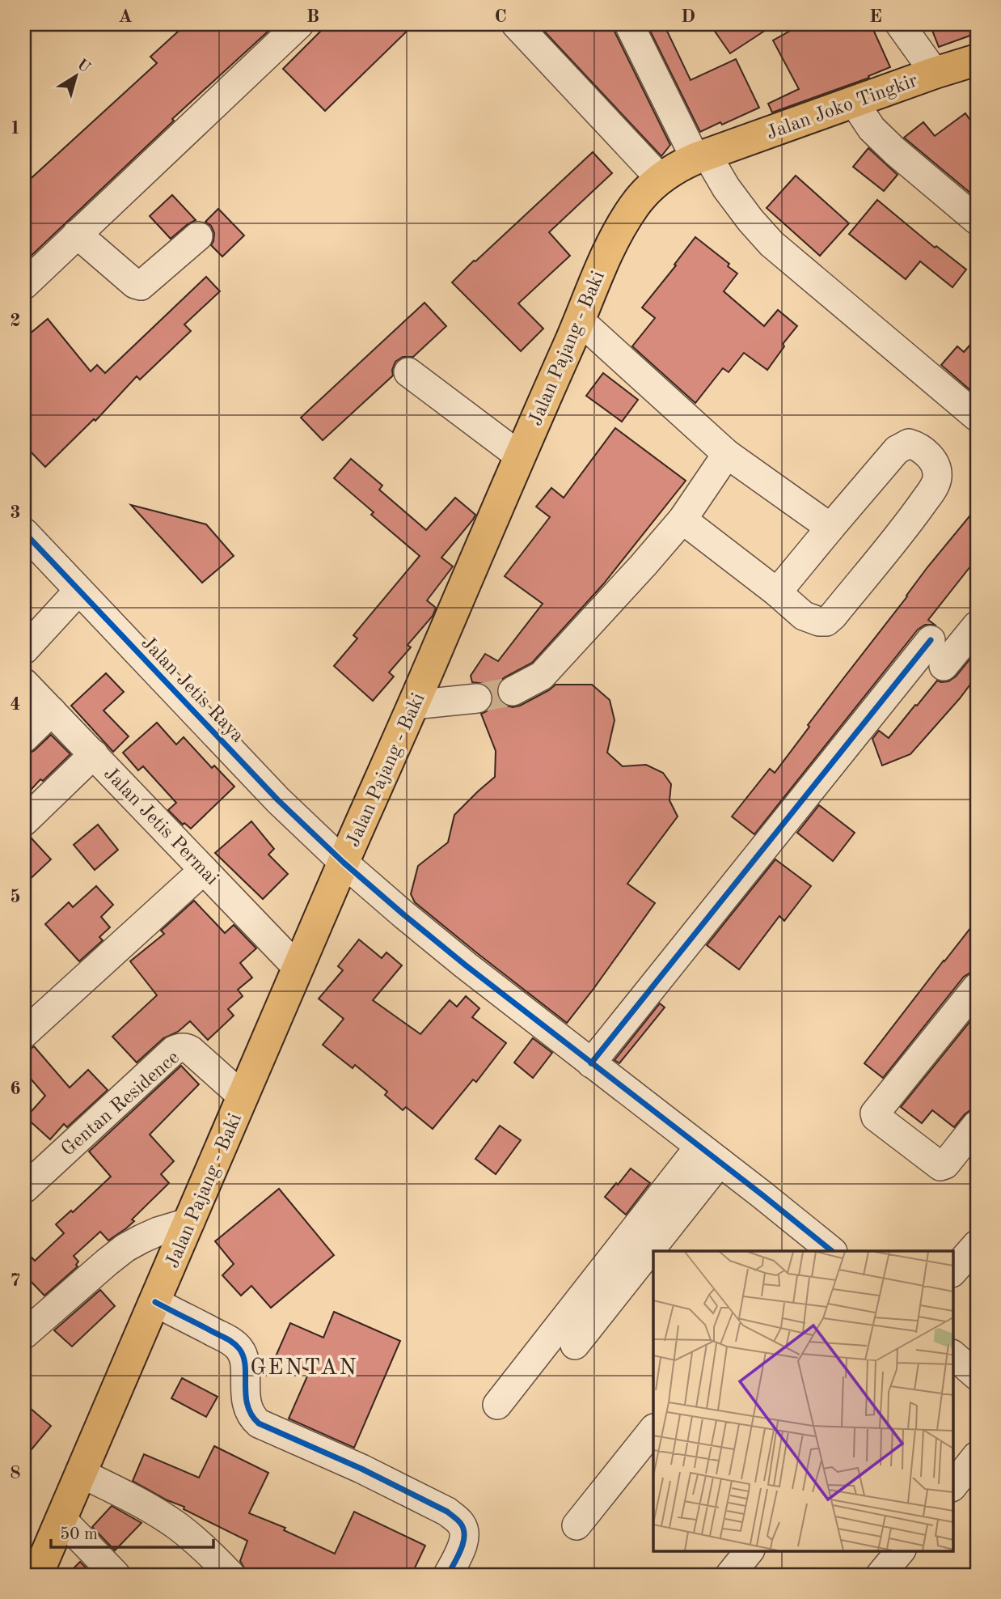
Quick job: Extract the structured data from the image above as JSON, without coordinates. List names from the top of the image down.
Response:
{
  "streets": {
    "main road": ["Jalan Joko Tingkir", "Jalan Pajang - Baki"],
    "street": ["Jalan Jetis Raya", "Jalan Jetis Permai", "Gentan Residence"]
  },
  "crossings": [
    ["Jalan Joko Tingkir", "Jalan Pajang - Baki"],
    ["Jalan Pajang - Baki", "Jalan Jetis Raya"],
    ["Jalan Pajang - Baki", "Jalan Jetis Permai"],
    ["Jalan Pajang - Baki", "Gentan Residence"]
  ],
  "districts": ["GENTAN"],
  "scale_bar": "50 m",
  "north": "top right",
  "grid": {
    "columns": [
      "A",
      "B",
      "C",
      "D",
      "E"
    ],
    "rows": [
      "1",
      "2",
      "3",
      "4",
      "5",
      "6",
      "7",
      "8"
    ]
  }
}
